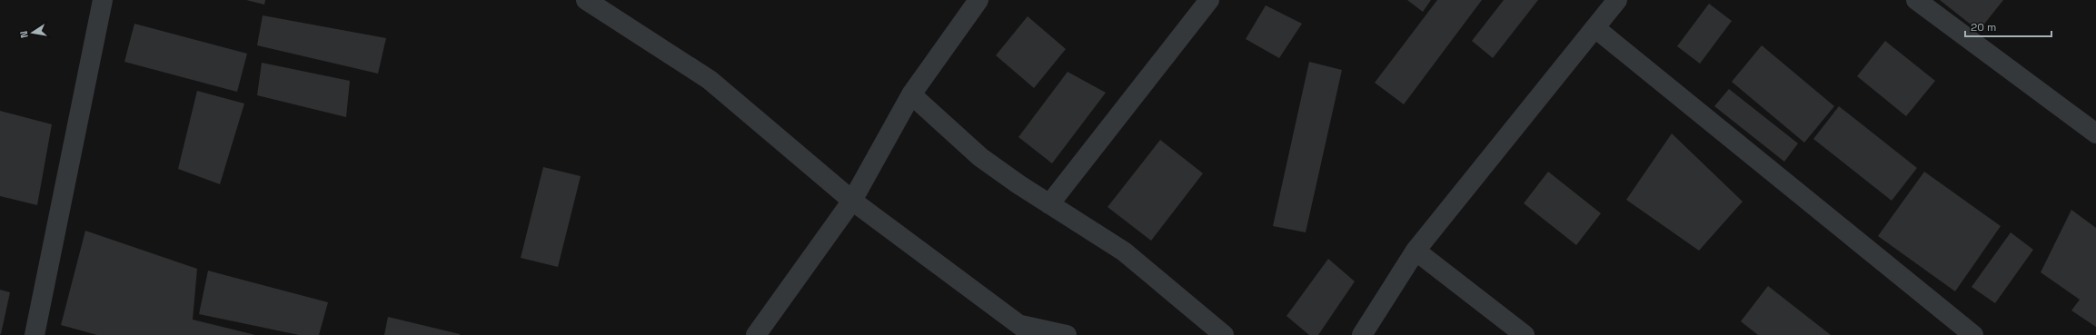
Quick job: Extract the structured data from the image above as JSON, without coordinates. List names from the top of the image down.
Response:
{
  "scale_bar": "20 m",
  "north": "left"
}
